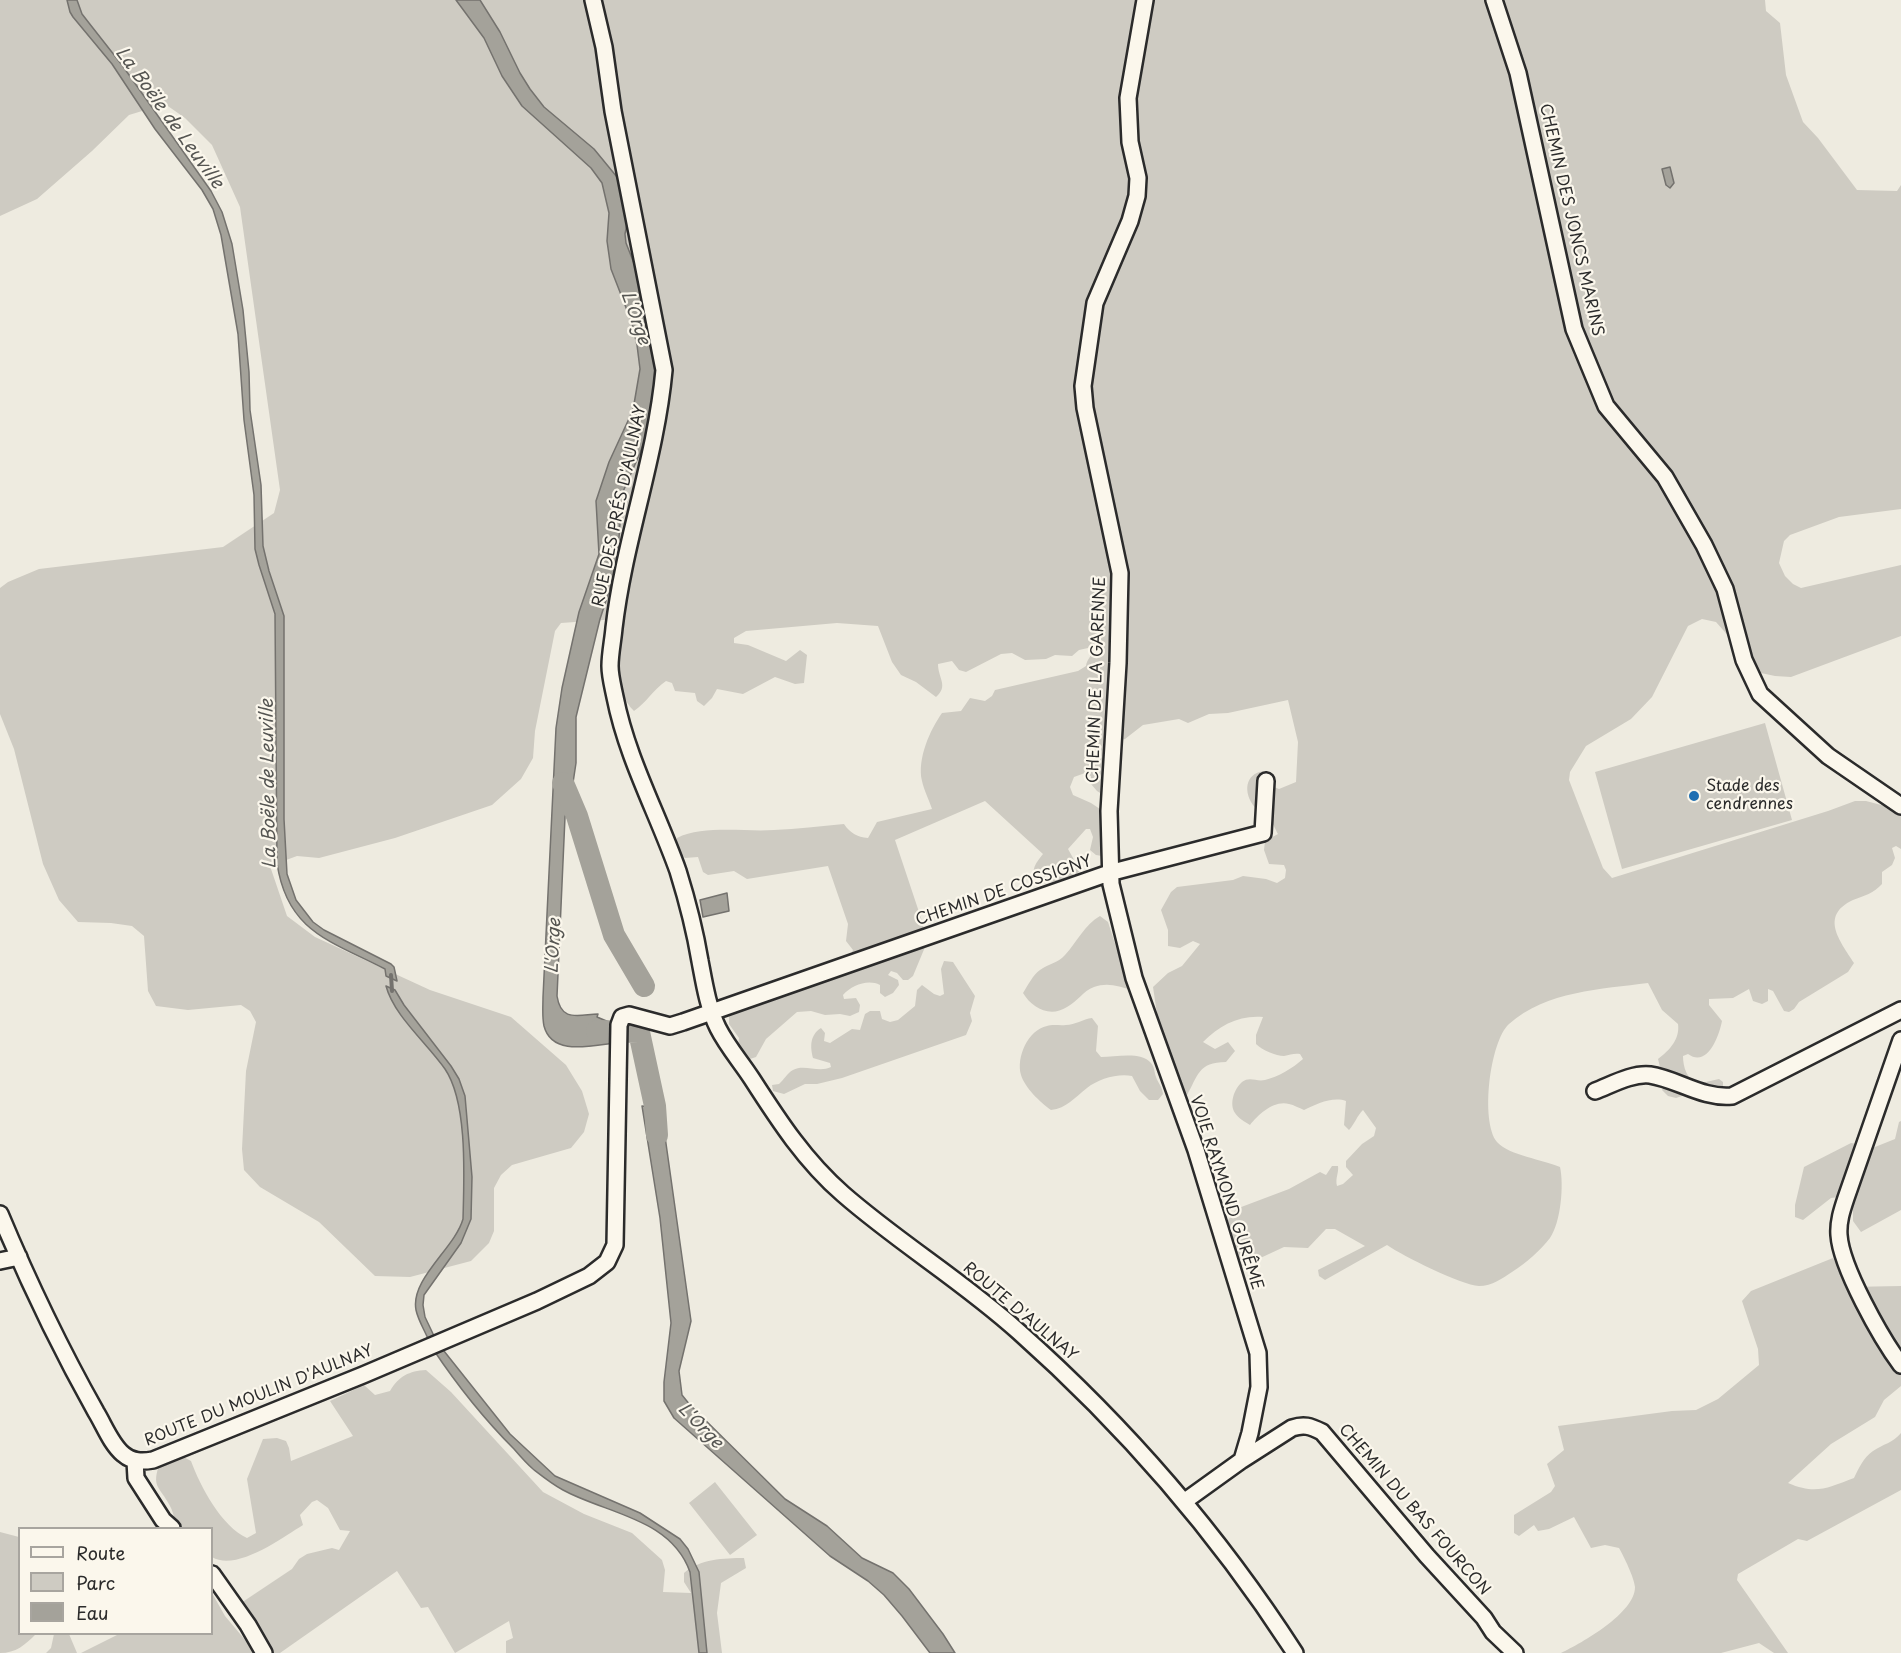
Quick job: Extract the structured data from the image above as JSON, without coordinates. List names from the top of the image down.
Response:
{
  "streets": {
    "street": [
      "CHEMIN DES JONCS MARINS",
      "RUE DES PRÉS D'AULNAY",
      "CHEMIN DE LA GARENNE",
      "CHEMIN DE COSSIGNY",
      "VOIE RAYMOND GURÊME",
      "ROUTE D'AULNAY",
      "ROUTE DU MOULIN D'AULNAY",
      "CHEMIN DU BAS FOURCON"
    ]
  },
  "crossings": [
    ["RUE DES PRÉS D'AULNAY", "CHEMIN DE COSSIGNY"],
    ["RUE DES PRÉS D'AULNAY", "ROUTE D'AULNAY"],
    ["CHEMIN DE LA GARENNE", "CHEMIN DE COSSIGNY"],
    ["CHEMIN DE LA GARENNE", "VOIE RAYMOND GURÊME"],
    ["CHEMIN DE COSSIGNY", "VOIE RAYMOND GURÊME"],
    ["CHEMIN DE COSSIGNY", "ROUTE D'AULNAY"],
    ["CHEMIN DE COSSIGNY", "ROUTE DU MOULIN D'AULNAY"],
    ["VOIE RAYMOND GURÊME", "CHEMIN DU BAS FOURCON"]
  ],
  "water": ["La Boële de Leuville", "L'Orge"],
  "places": ["Stade des cendrennes"],
  "legend": ["Route", "Parc", "Eau"]
}
